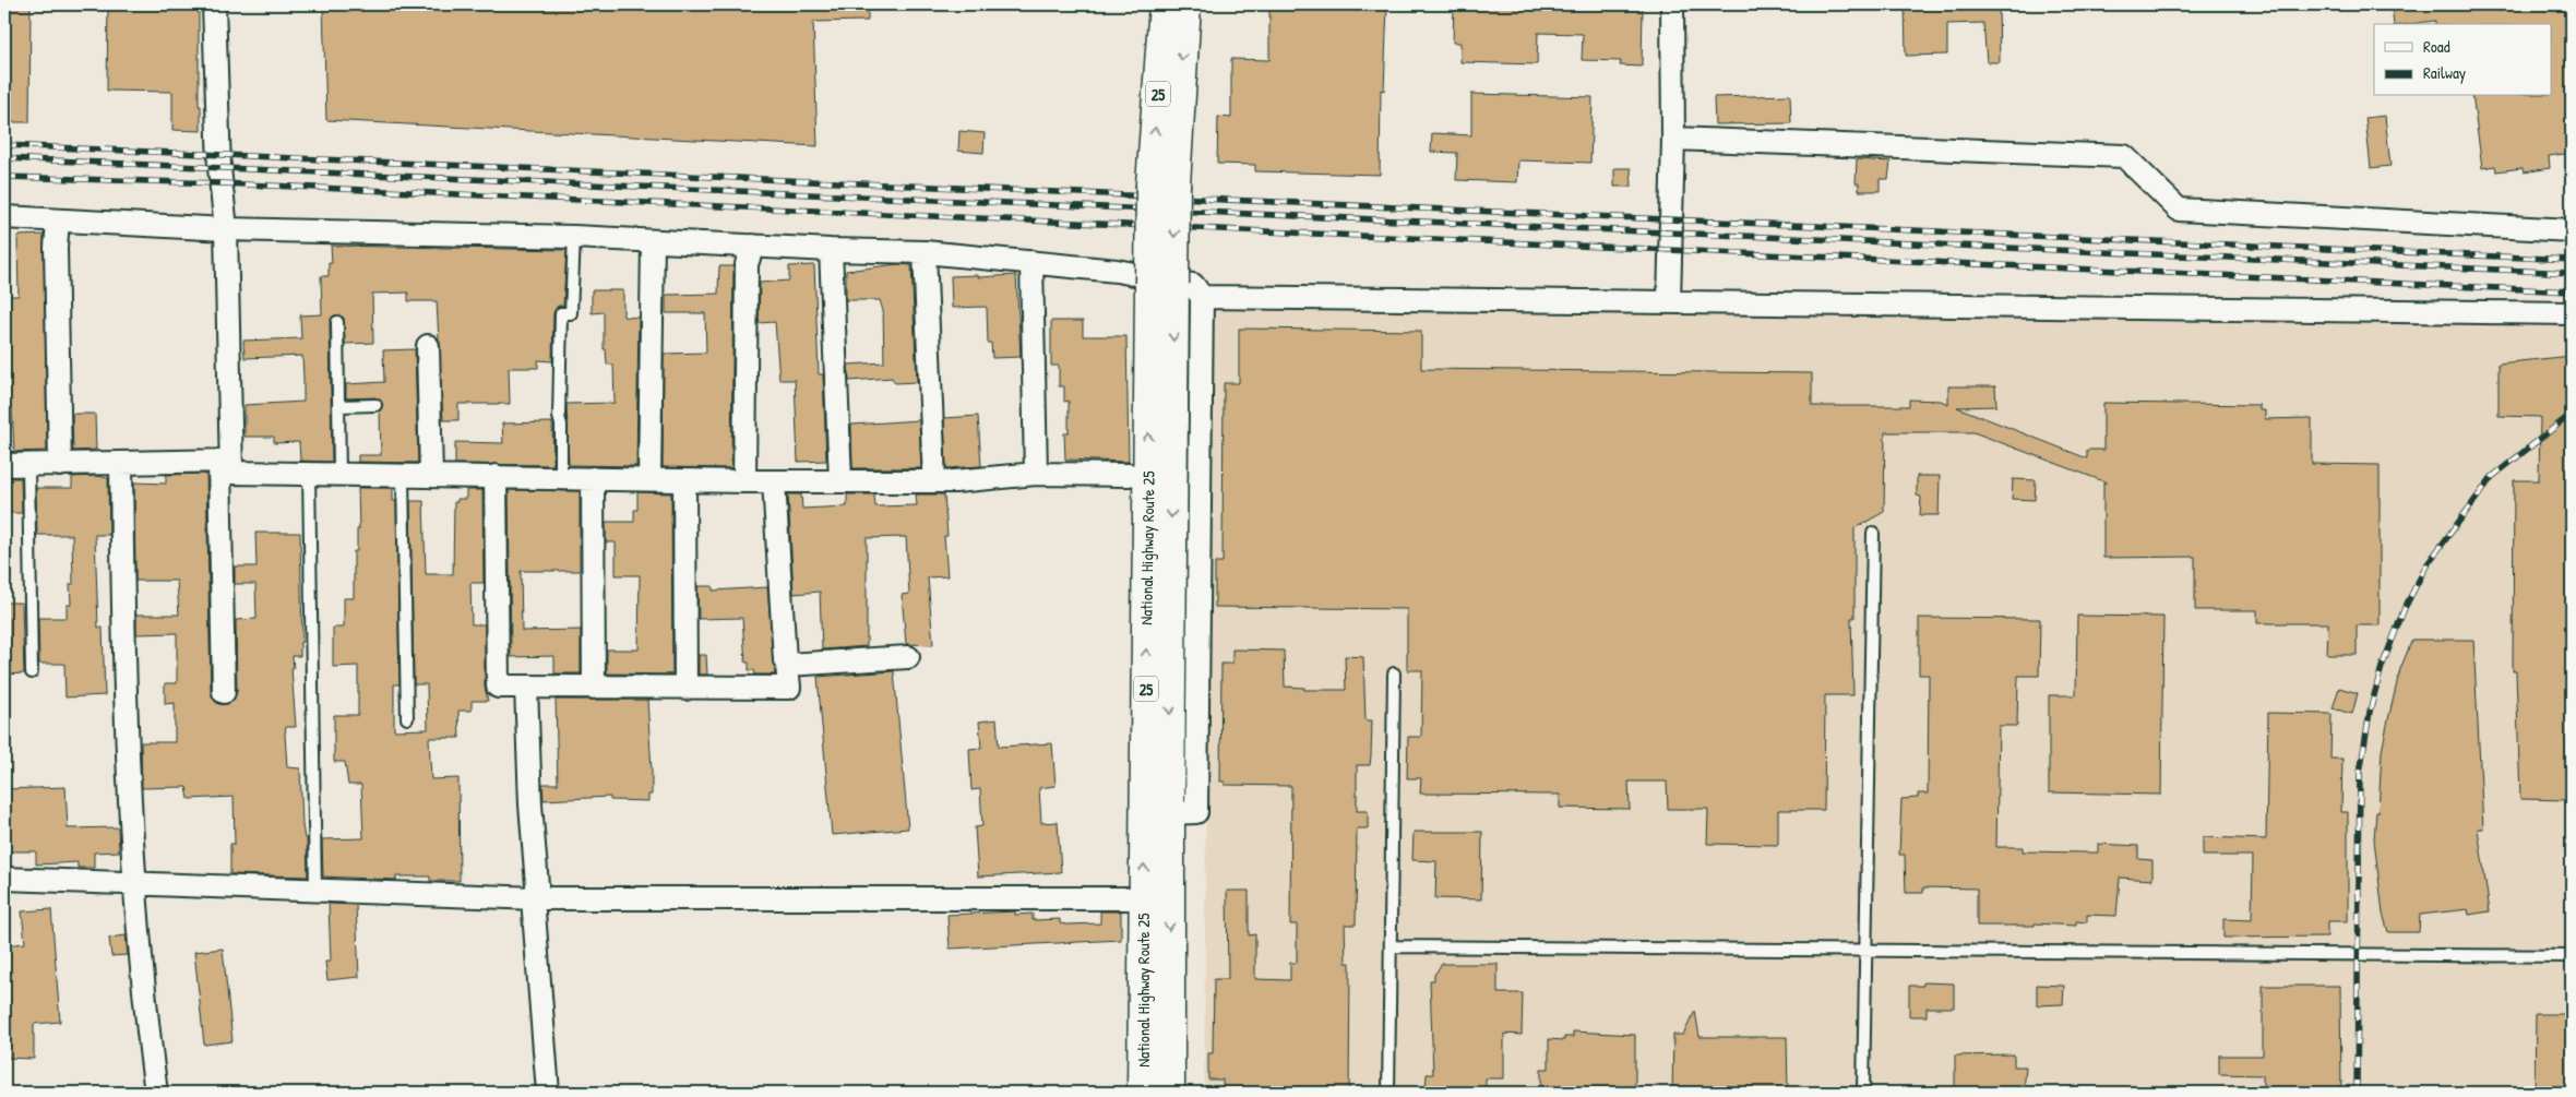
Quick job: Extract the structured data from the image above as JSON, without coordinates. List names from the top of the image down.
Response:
{
  "streets": {
    "highway": ["25", "National Highway Route 25"]
  },
  "legend": ["Road", "Railway"]
}
